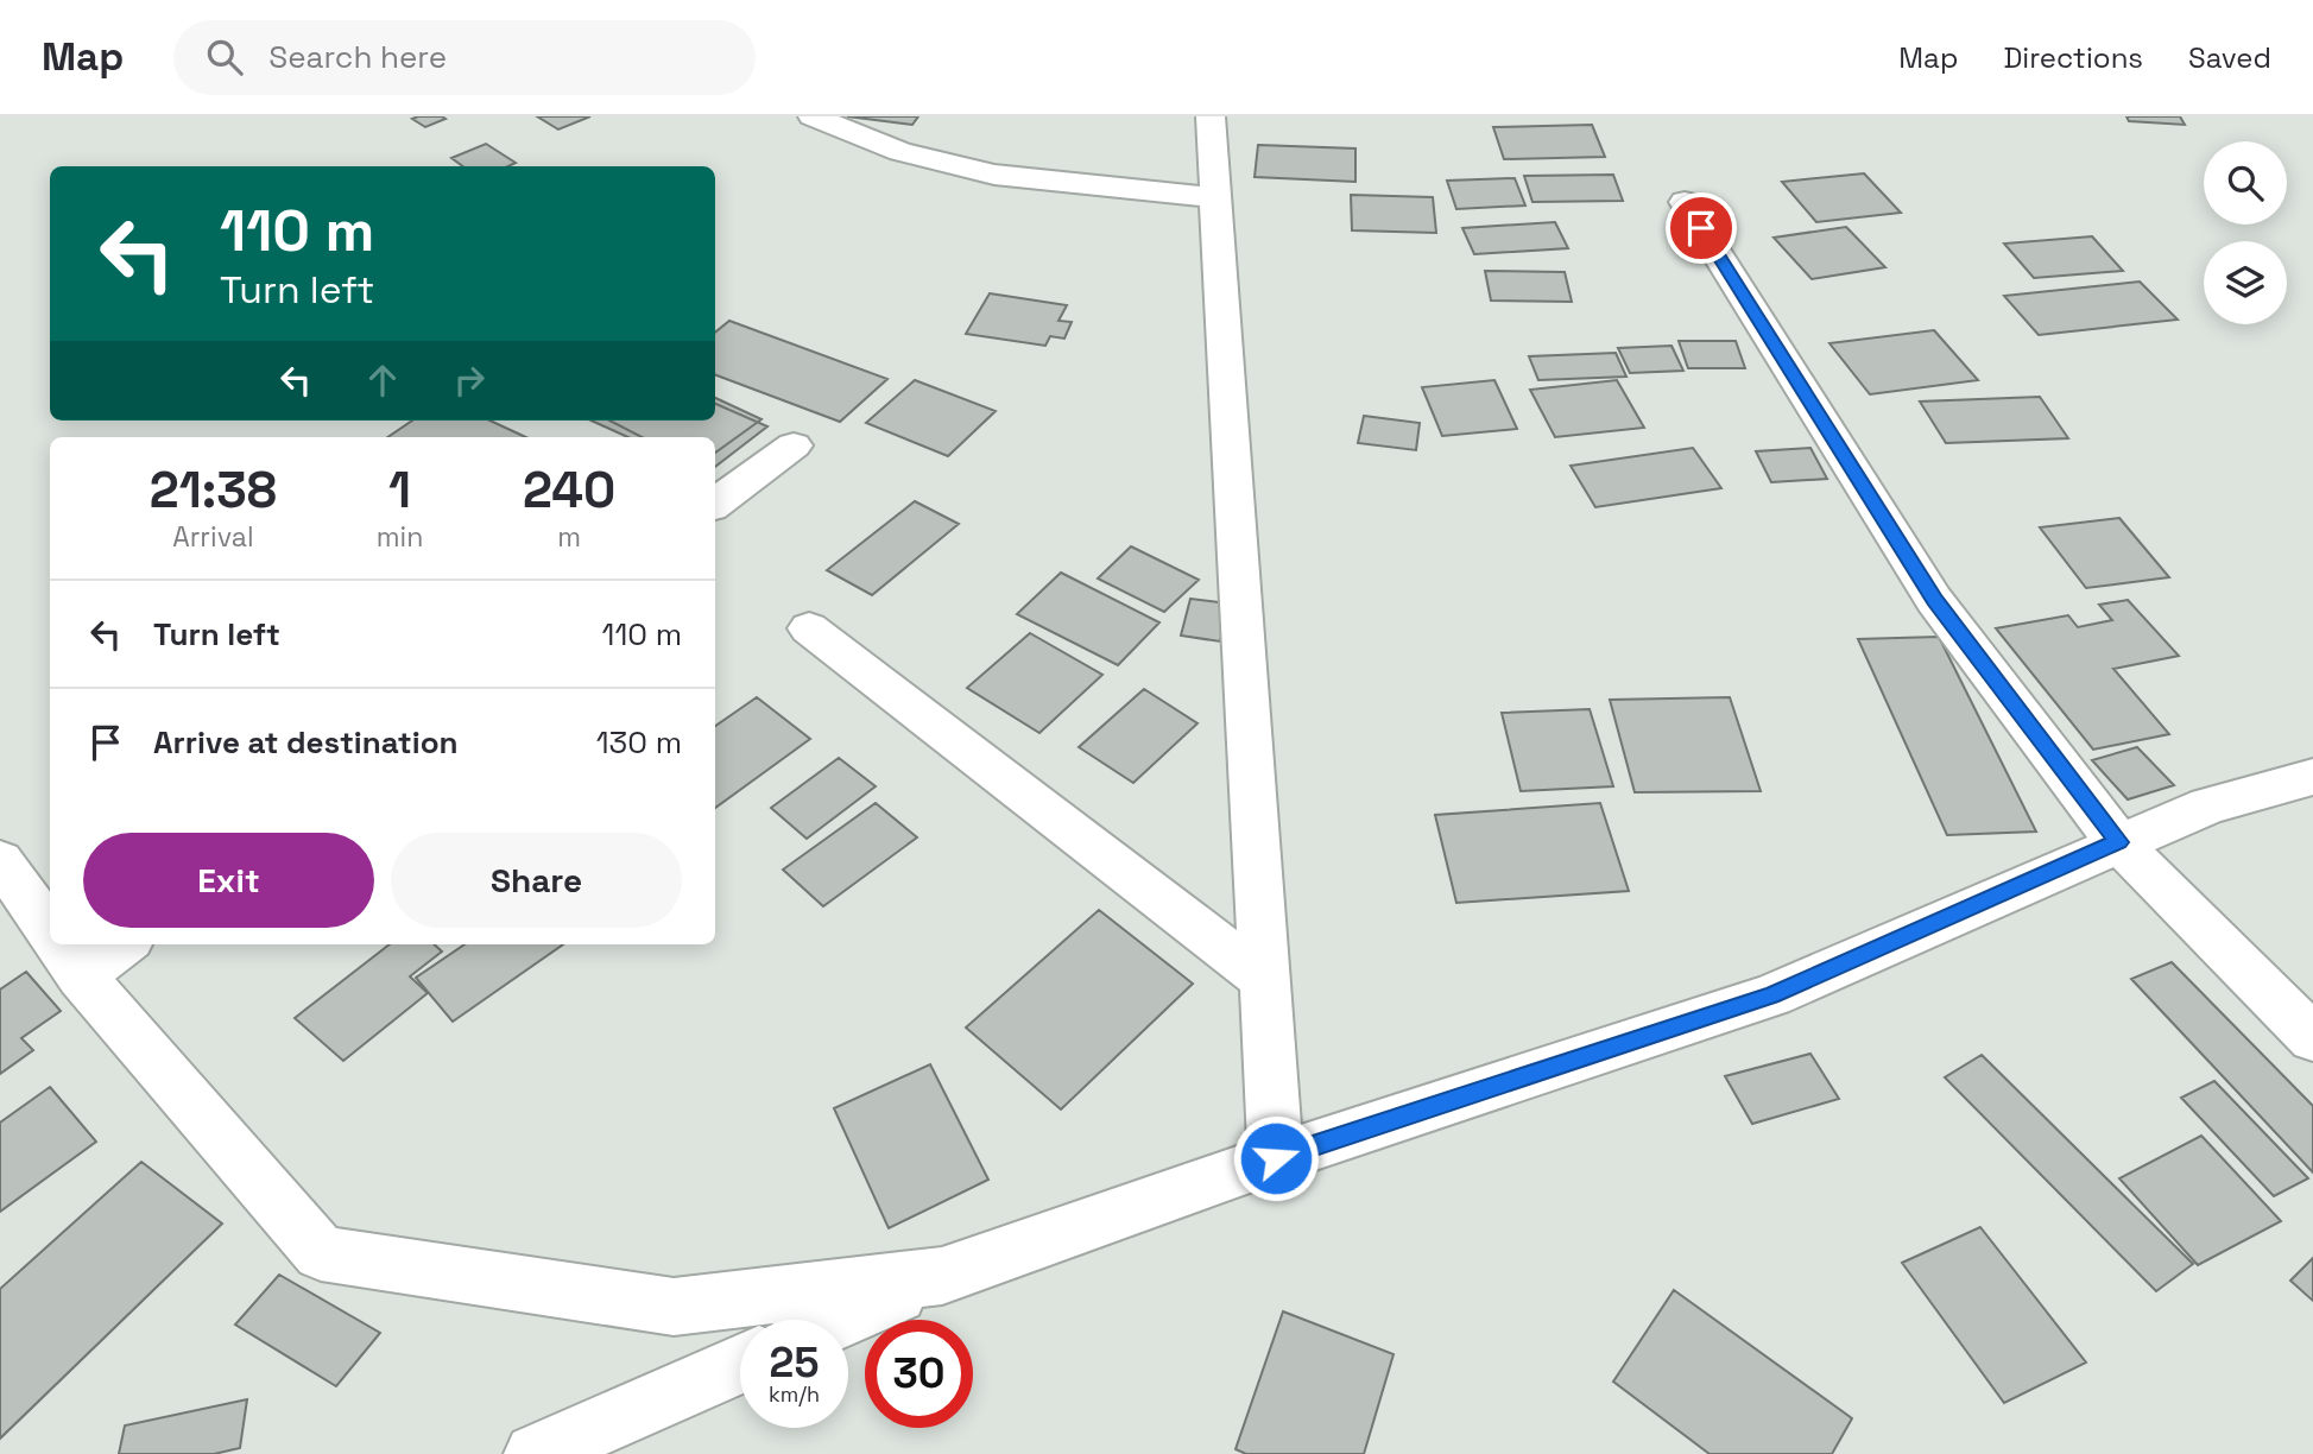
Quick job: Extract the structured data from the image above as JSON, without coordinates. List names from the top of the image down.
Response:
{
  "page": {
    "header": "Map",
    "search": "Search here",
    "nav": ["Map", "Directions", "Saved"],
    "turn": ["110 m", "Turn left"],
    "eta": [
      "21:38",
      "Arrival",
      "1",
      "min",
      "240",
      "m"
    ],
    "list": [
      {
        "name": "Turn left",
        "value": "110 m"
      },
      {
        "name": "Arrive at destination",
        "value": "130 m"
      }
    ],
    "buttons": ["Exit", "Share"],
    "speed": "25 km/h",
    "limit": "30"
  }
}
